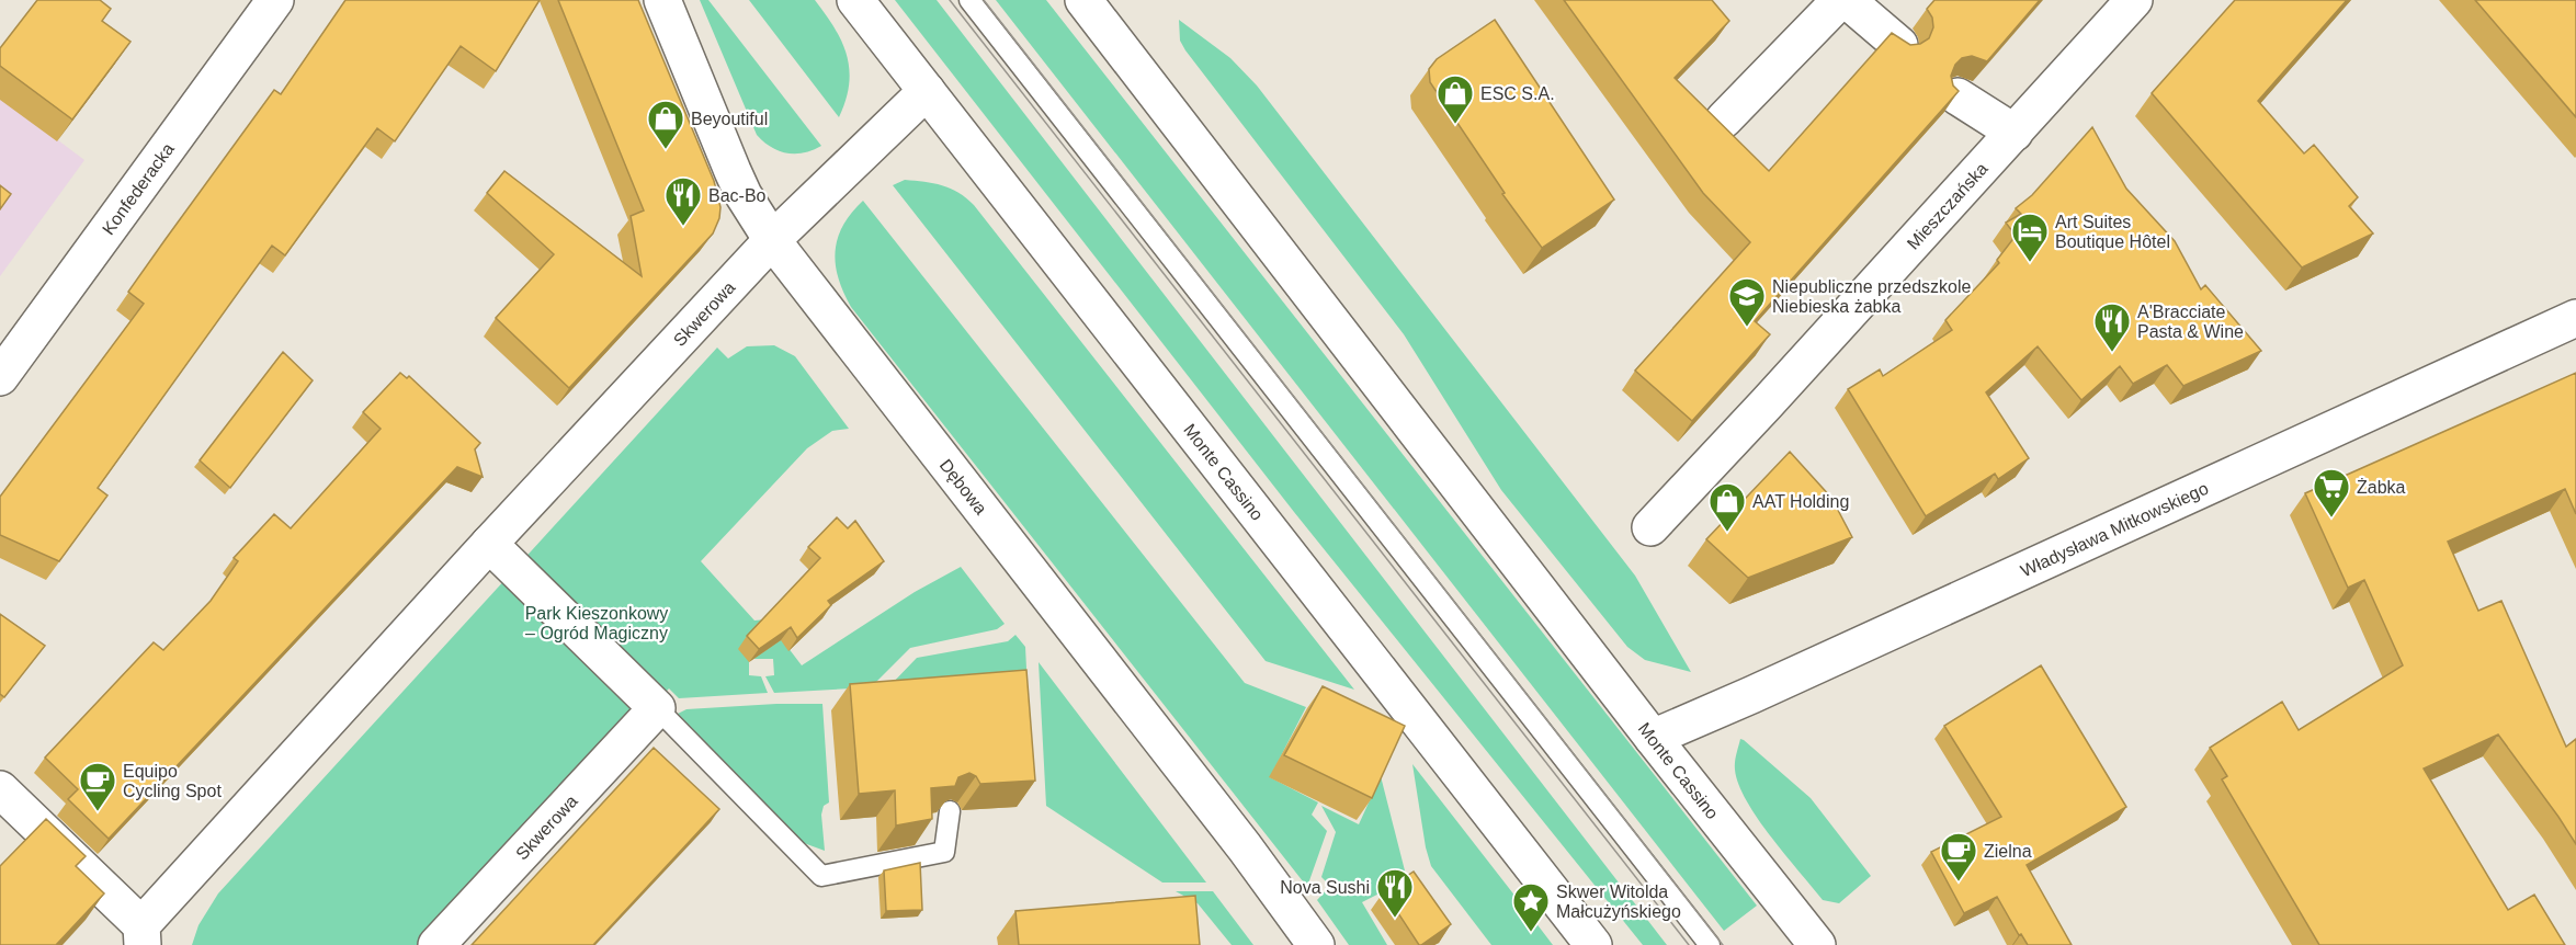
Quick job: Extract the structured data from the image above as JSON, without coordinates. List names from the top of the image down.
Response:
{
  "streets": {
    "street": [
      "Konfederacka",
      "Mieszczańska",
      "Skwerowa",
      "Monte Cassino",
      "Dębowa",
      "Władysława Mitkowskiego"
    ]
  },
  "crossings": [
    ["Skwerowa", "Monte Cassino"],
    ["Skwerowa", "Dębowa"],
    ["Monte Cassino", "Władysława Mitkowskiego"]
  ],
  "parks": ["Park Kieszonkowy – Ogród Magiczny"],
  "places": {
    "shop": ["ESC S.A.", "Beyoutiful", "AAT Holding"],
    "restaurant": ["Bac-Bo", "A'Bracciate Pasta & Wine", "Nova Sushi"],
    "hotel": ["Art Suites Boutique Hôtel"],
    "school or university": ["Niepubliczne przedszkole Niebieska żabka"],
    "supermarket": ["Żabka"],
    "cafe": ["Equipo Cycling Spot", "Zielna"],
    "place": ["Skwer Witolda Małcużyńskiego"]
  }
}
